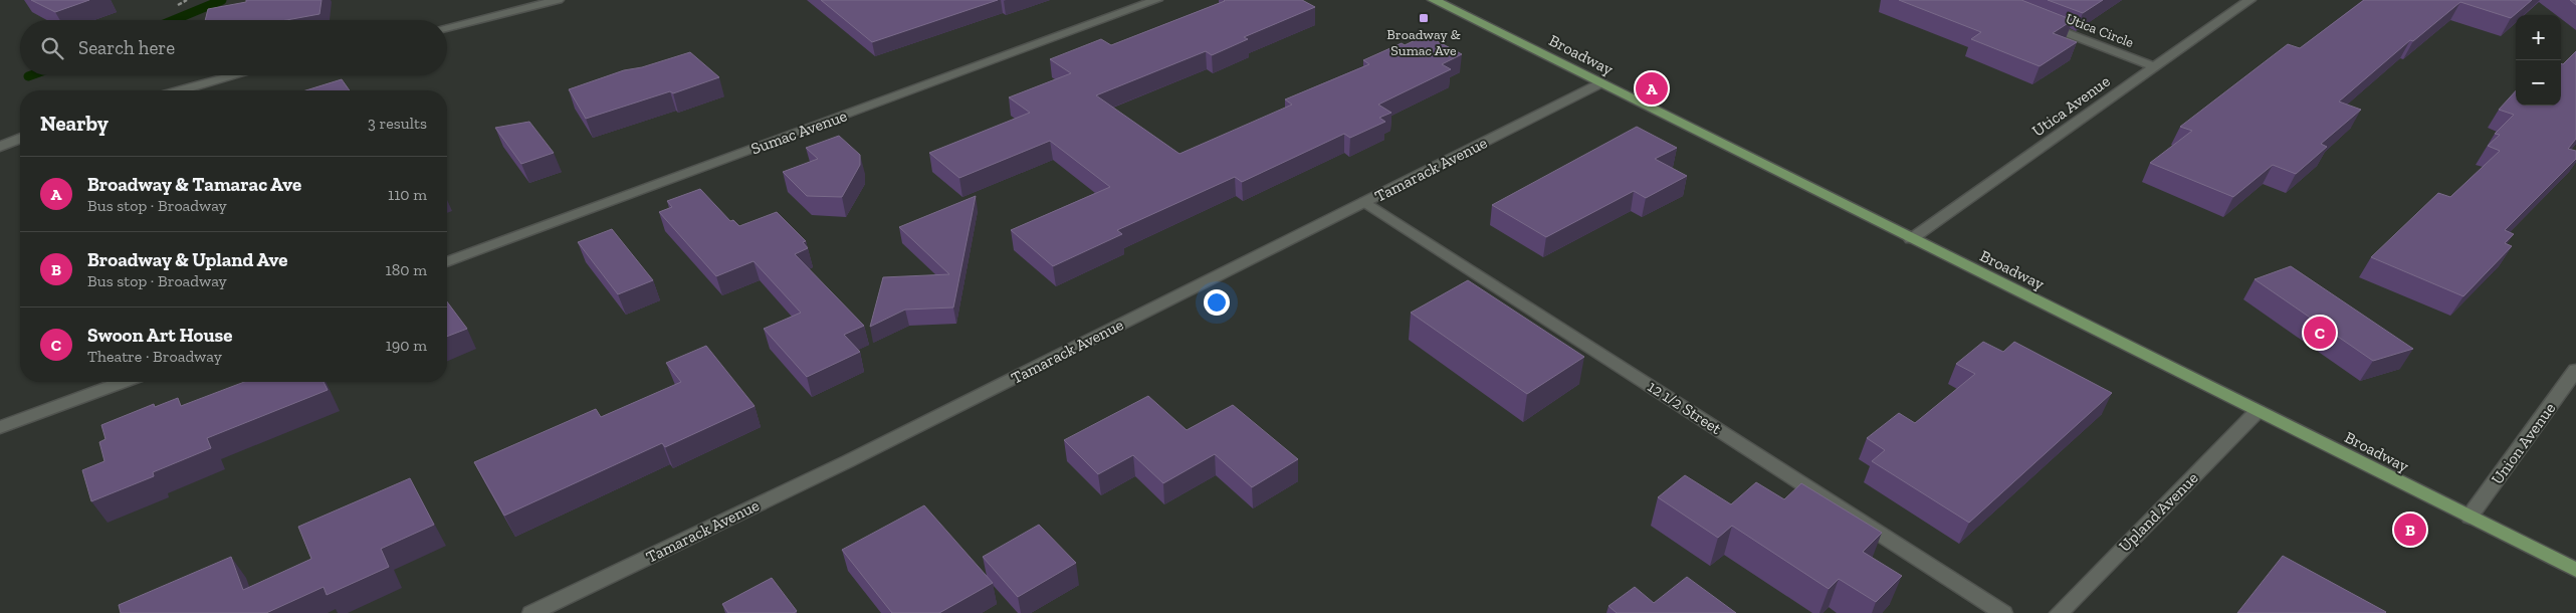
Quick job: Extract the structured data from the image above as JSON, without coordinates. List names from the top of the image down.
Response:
{
  "streets": {
    "main road": ["Broadway"],
    "street": [
      "Utica Circle",
      "Utica Avenue",
      "Sumac Avenue",
      "Tamarack Avenue",
      "12 1/2 Street",
      "Union Avenue",
      "Upland Avenue"
    ]
  },
  "crossings": [
    ["Utica Circle", "Utica Avenue"],
    ["Broadway", "Utica Avenue"],
    ["Broadway", "Tamarack Avenue"],
    ["Broadway", "Union Avenue"],
    ["Broadway", "Upland Avenue"],
    ["Tamarack Avenue", "12 1/2 Street"]
  ],
  "places": {
    "transit": ["Broadway & Sumac Ave"]
  },
  "page": {
    "map_buttons": ["+", "−"],
    "search": "Search here",
    "pins": ["A", "C", "B"],
    "heading": ["Nearby", "3 results"],
    "list": [
      {
        "mark": "A",
        "name": "Broadway & Tamarac Ave",
        "note": "Bus stop · Broadway",
        "value": "110 m"
      },
      {
        "mark": "B",
        "name": "Broadway & Upland Ave",
        "note": "Bus stop · Broadway",
        "value": "180 m"
      },
      {
        "mark": "C",
        "name": "Swoon Art House",
        "note": "Theatre · Broadway",
        "value": "190 m"
      }
    ]
  }
}
